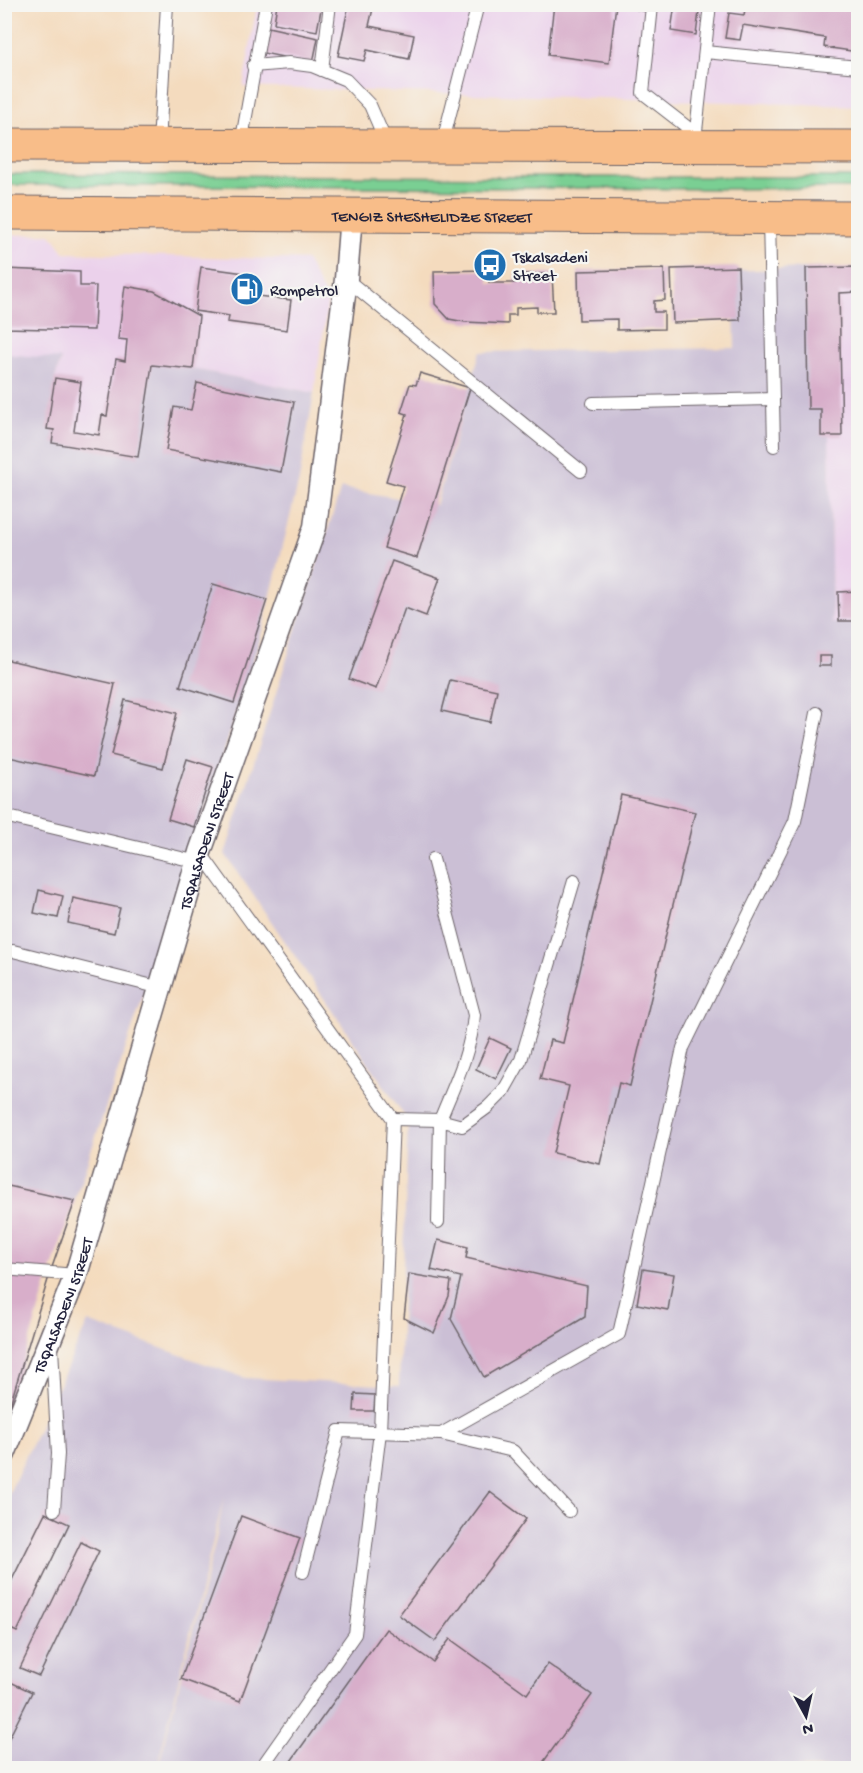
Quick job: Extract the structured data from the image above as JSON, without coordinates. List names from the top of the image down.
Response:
{
  "streets": {
    "main road": ["TENGIZ SHESHELIDZE STREET"],
    "street": ["TSQALSADENI STREET"]
  },
  "crossings": [
    ["TENGIZ SHESHELIDZE STREET", "TSQALSADENI STREET"]
  ],
  "places": {
    "bus stop": ["Tskalsadeni Street"],
    "fuel station": ["Rompetrol"]
  },
  "north": "bottom"
}
